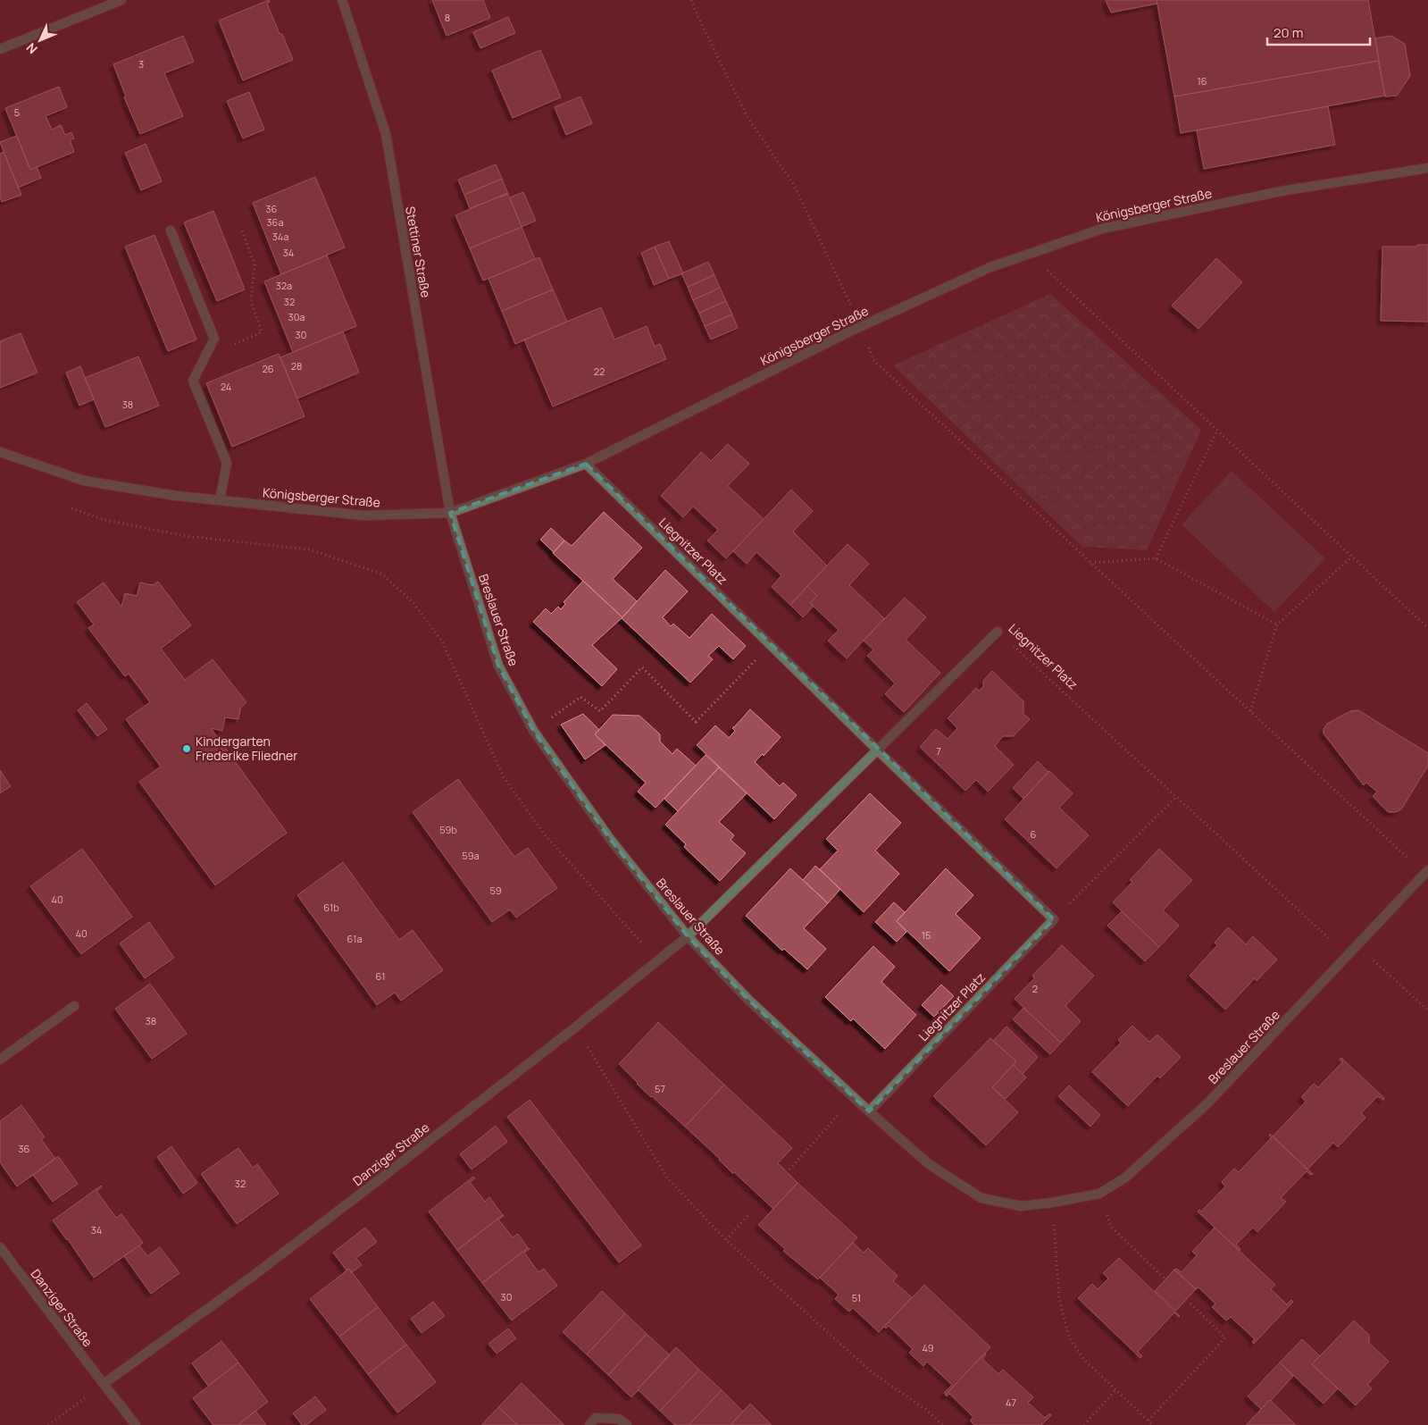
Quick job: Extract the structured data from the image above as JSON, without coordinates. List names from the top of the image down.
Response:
{
  "streets": {
    "street": [
      "Königsberger Straße",
      "Stettiner Straße",
      "Liegnitzer Platz",
      "Breslauer Straße",
      "Danziger Straße"
    ]
  },
  "crossings": [
    ["Königsberger Straße", "Stettiner Straße"],
    ["Königsberger Straße", "Liegnitzer Platz"],
    ["Königsberger Straße", "Breslauer Straße"],
    ["Stettiner Straße", "Breslauer Straße"],
    ["Liegnitzer Platz", "Breslauer Straße"],
    ["Liegnitzer Platz", "Danziger Straße"],
    ["Breslauer Straße", "Danziger Straße"]
  ],
  "places": ["Kindergarten Frederike Fliedner"],
  "house_numbers": [
    "8",
    "3",
    "16",
    "5",
    "36",
    "36a",
    "34a",
    "34",
    "32a",
    "32",
    "30a",
    "30",
    "28",
    "26",
    "22",
    "24",
    "38",
    "7",
    "59b",
    "6",
    "59a",
    "59",
    "40",
    "61b",
    "40",
    "15",
    "61a",
    "61",
    "2",
    "38",
    "57",
    "36",
    "32",
    "34",
    "30",
    "51",
    "49",
    "47"
  ],
  "scale_bar": "20 m",
  "north": "bottom left"
}
